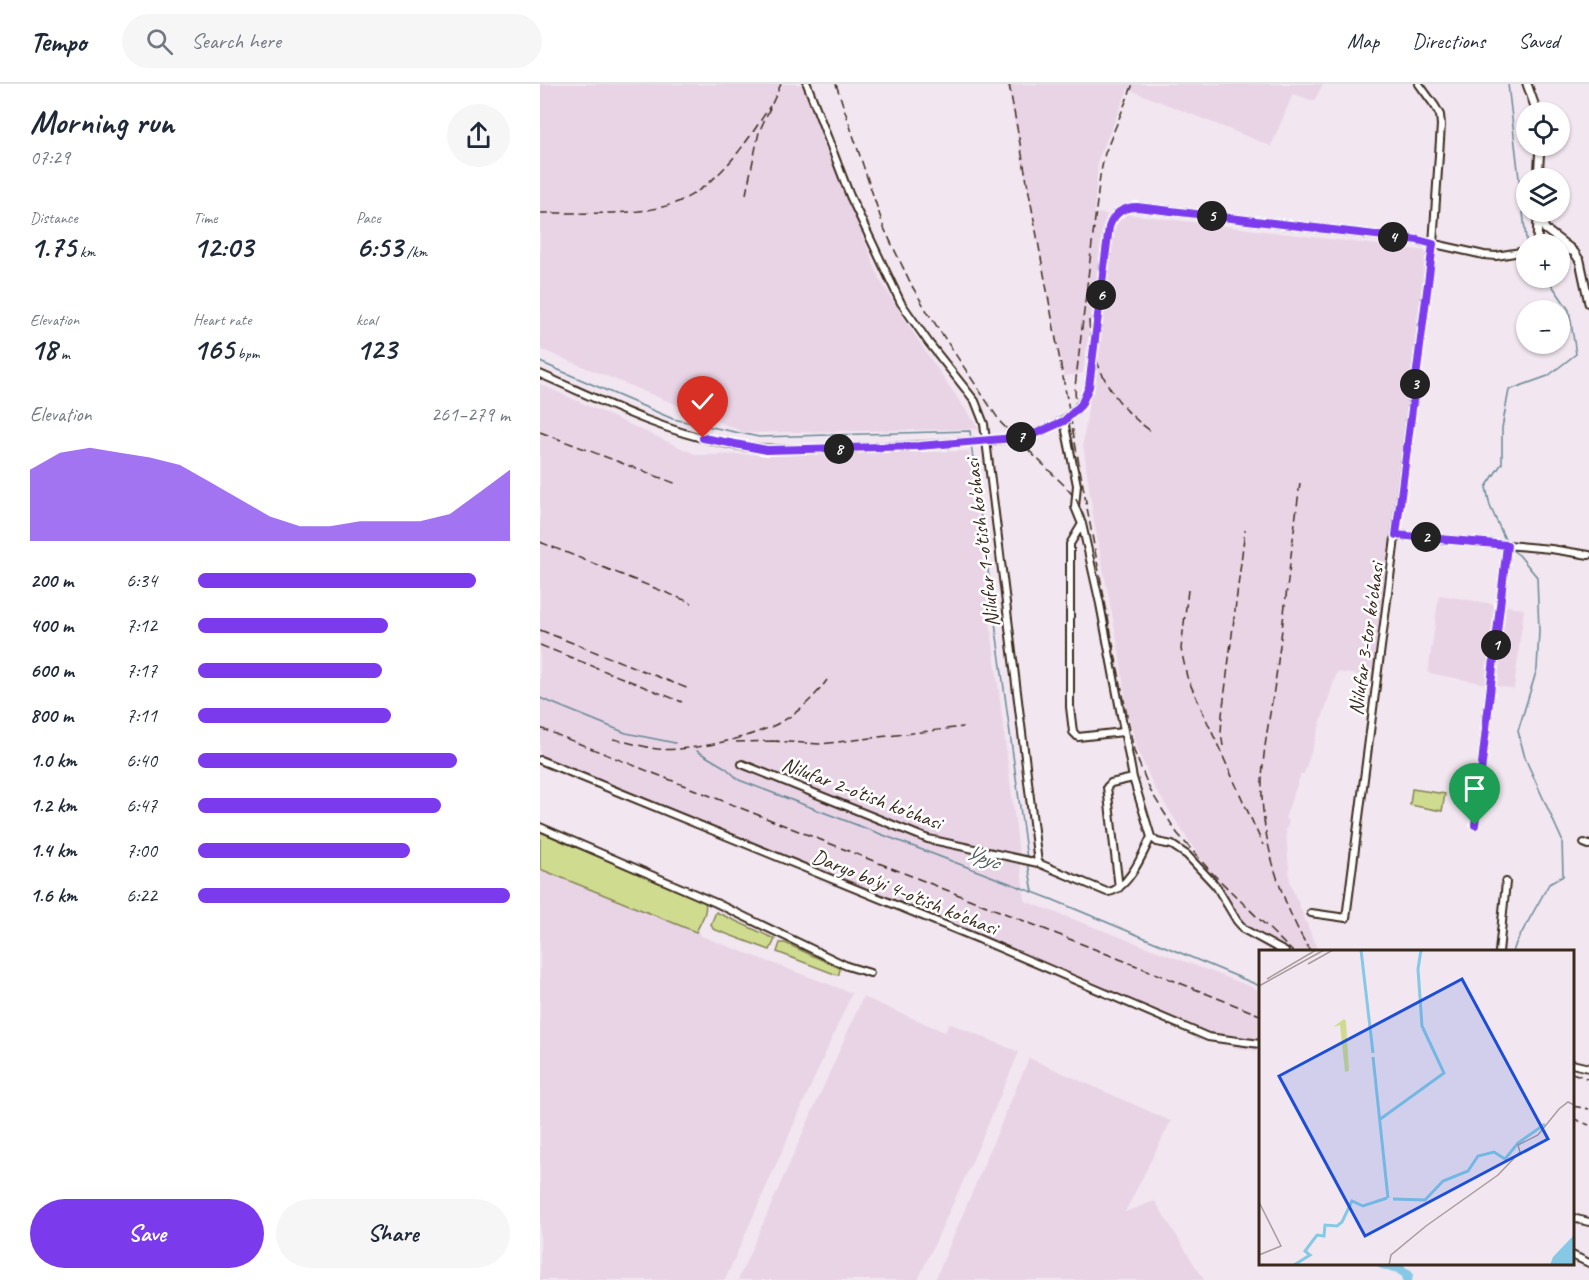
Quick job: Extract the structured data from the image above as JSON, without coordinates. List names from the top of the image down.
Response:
{
  "streets": {
    "street": [
      "Nilufar 1-o'tish ko'chasi",
      "Nilufar 3-tor ko'chasi",
      "Nilufar 2-o'tish ko'chasi",
      "Daryo bo'yi 4-o'tish ko'chasi"
    ]
  },
  "crossings": [
    ["Nilufar 1-o'tish ko'chasi", "Nilufar 2-o'tish ko'chasi"]
  ],
  "water": ["Урус"],
  "page": {
    "header": "Tempo",
    "search": "Search here",
    "nav": ["Map", "Directions", "Saved"],
    "heading": ["Morning run", "07:29"],
    "map_buttons": ["+", "−"],
    "stats": [
      ["Distance", "1.75 km"],
      ["Time", "12:03"],
      ["Pace", "6:53 /km"],
      ["Elevation", "18 m"],
      ["Heart rate", "165 bpm"],
      ["kcal", "123"]
    ],
    "pins": [
      "5",
      "4",
      "6",
      "3",
      "7",
      "8",
      "2",
      "1"
    ],
    "chart": ["Elevation", "261–279 m"],
    "list": [
      {
        "name": "200 m",
        "note": "6:34"
      },
      {
        "name": "400 m",
        "note": "7:12"
      },
      {
        "name": "600 m",
        "note": "7:17"
      },
      {
        "name": "800 m",
        "note": "7:11"
      },
      {
        "name": "1.0 km",
        "note": "6:40"
      },
      {
        "name": "1.2 km",
        "note": "6:47"
      },
      {
        "name": "1.4 km",
        "note": "7:00"
      },
      {
        "name": "1.6 km",
        "note": "6:22"
      }
    ],
    "buttons": ["Save", "Share"]
  }
}
